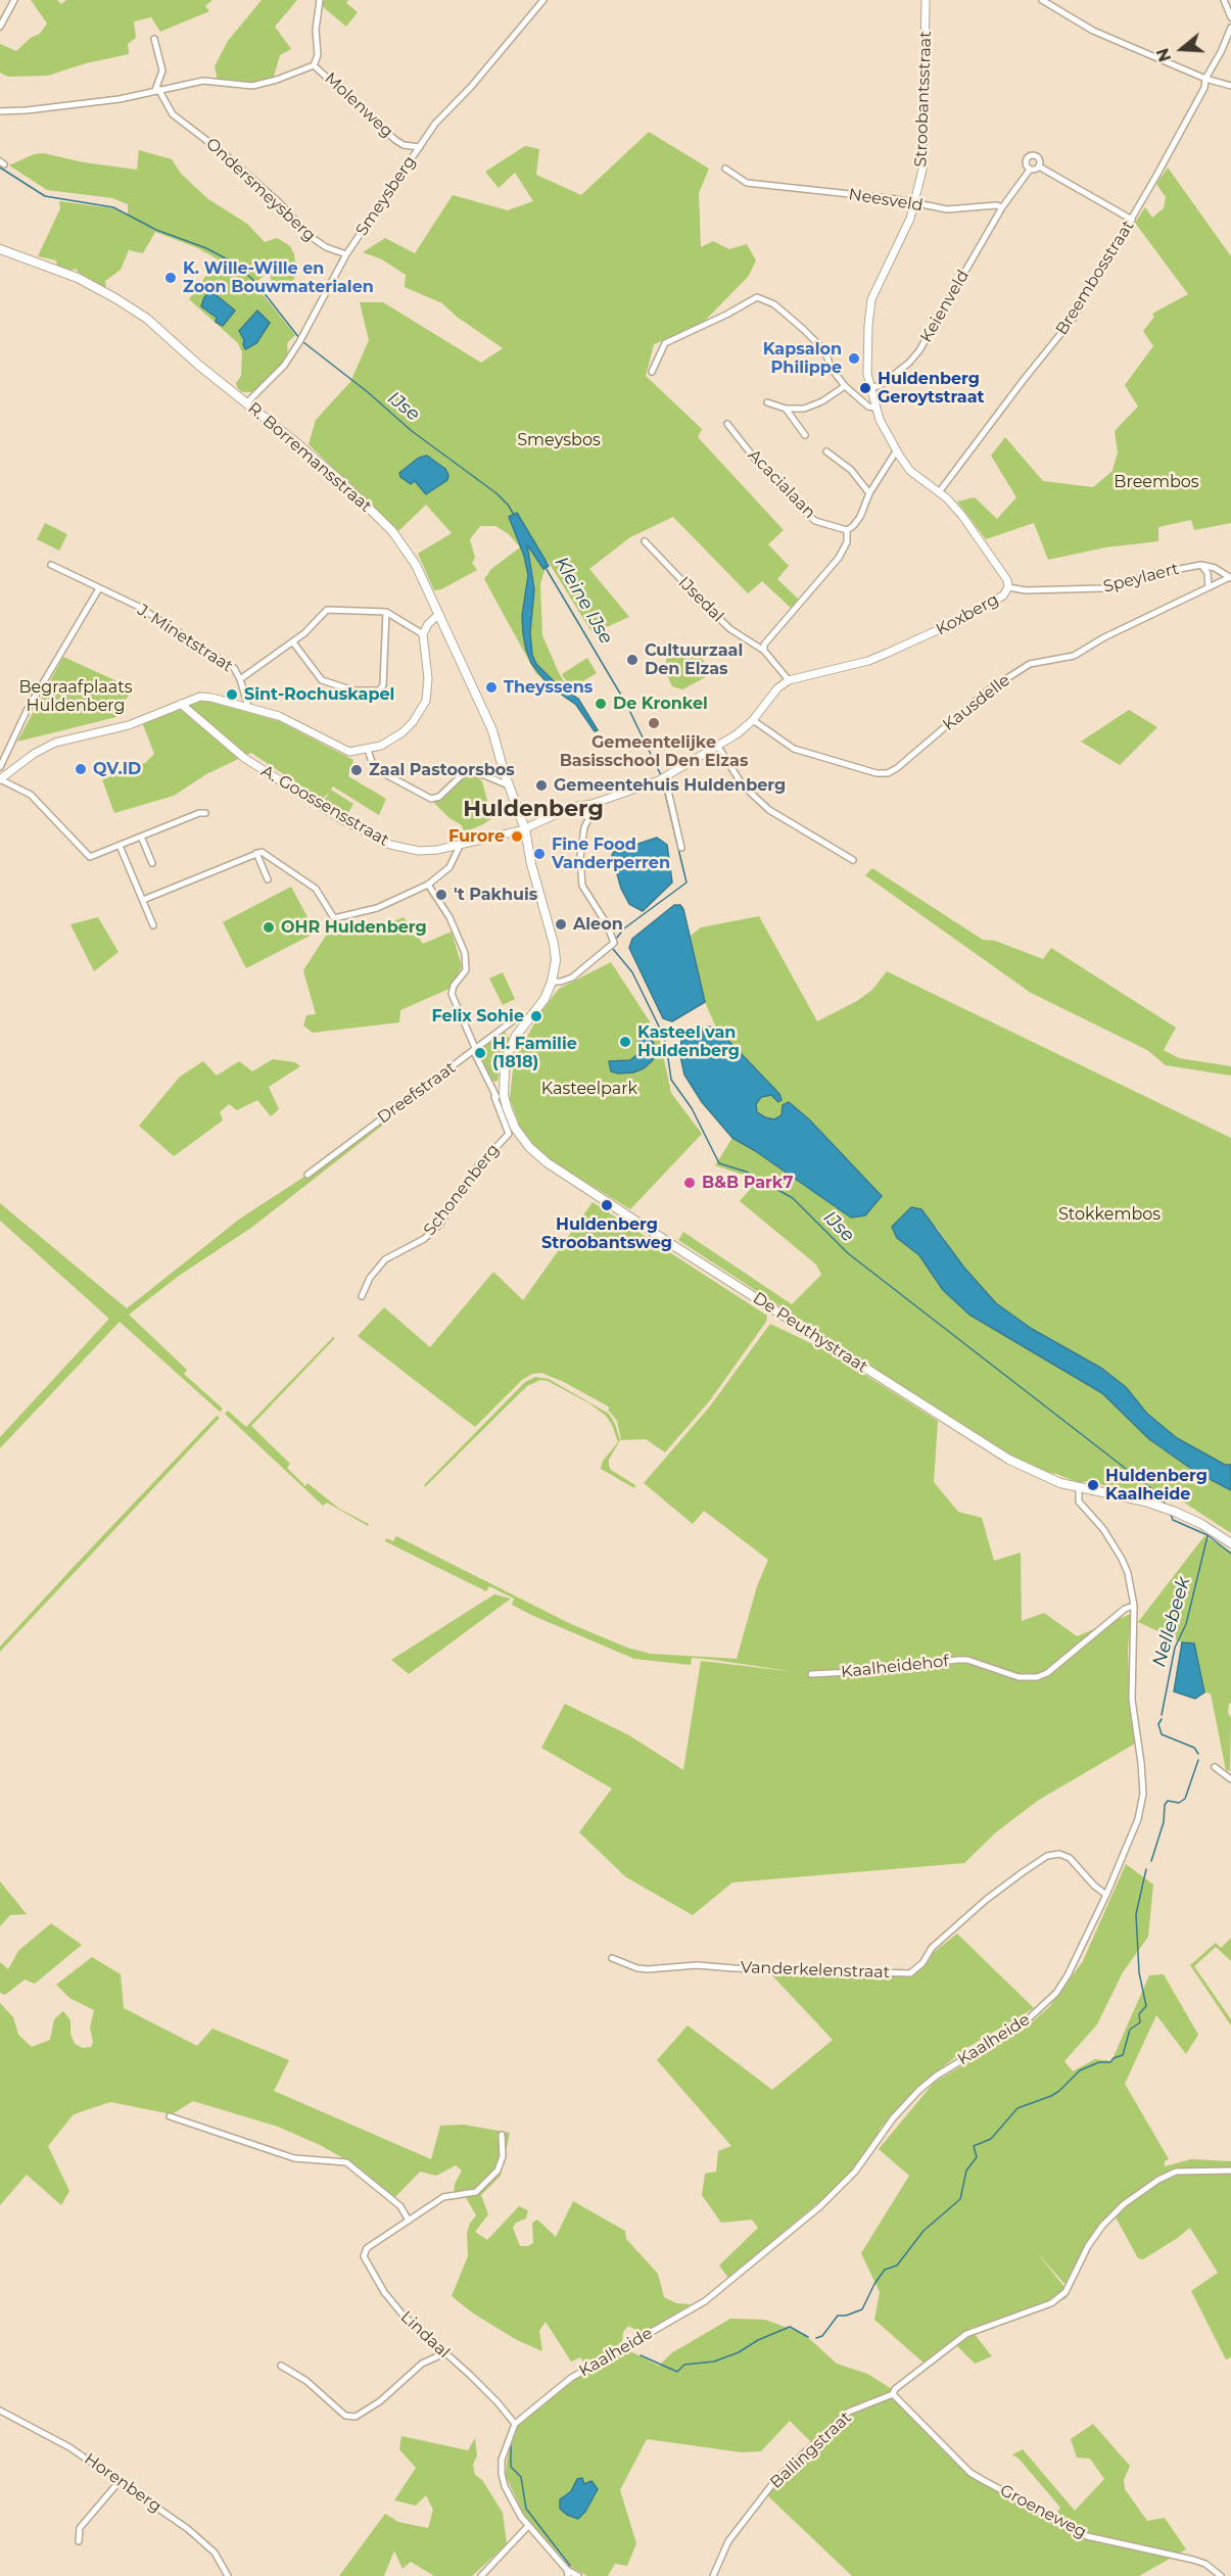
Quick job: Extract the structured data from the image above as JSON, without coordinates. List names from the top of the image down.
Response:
{
  "streets": {
    "main road": ["R. Borremansstraat", "De Peuthystraat"],
    "street": [
      "Stroobantsstraat",
      "Molenweg",
      "Ondersmeysberg",
      "Smeysberg",
      "Neesveld",
      "Breembosstraat",
      "Keienveld",
      "Acacialaan",
      "Speylaert",
      "IJsedal",
      "Koxberg",
      "J. Minetstraat",
      "Kausdelle",
      "A. Goossensstraat",
      "Dreefstraat",
      "Schonenberg",
      "Kaalheidehof",
      "Vanderkelenstraat",
      "Kaalheide",
      "Lindaal",
      "Ballingstraat",
      "Horenberg",
      "Groeneweg"
    ]
  },
  "crossings": [
    ["Stroobantsstraat", "Neesveld"],
    ["Stroobantsstraat", "Keienveld"],
    ["Stroobantsstraat", "Koxberg"],
    ["Molenweg", "Ondersmeysberg"],
    ["Molenweg", "Smeysberg"],
    ["Ondersmeysberg", "Smeysberg"],
    ["Smeysberg", "R. Borremansstraat"],
    ["Neesveld", "Keienveld"],
    ["Breembosstraat", "Koxberg"],
    ["R. Borremansstraat", "A. Goossensstraat"],
    ["R. Borremansstraat", "De Peuthystraat"],
    ["Speylaert", "Koxberg"],
    ["Speylaert", "Kausdelle"],
    ["IJsedal", "Koxberg"],
    ["Koxberg", "Kausdelle"],
    ["Koxberg", "A. Goossensstraat"],
    ["A. Goossensstraat", "De Peuthystraat"],
    ["Dreefstraat", "De Peuthystraat"],
    ["De Peuthystraat", "Kaalheide"],
    ["Kaalheidehof", "Kaalheide"],
    ["Vanderkelenstraat", "Kaalheide"],
    ["Kaalheide", "Lindaal"],
    ["Ballingstraat", "Groeneweg"]
  ],
  "districts": ["Huldenberg"],
  "water": ["IJse", "Kleine IJse", "Nellebeek"],
  "parks": [
    "Smeysbos",
    "Breembos",
    "Begraafplaats Huldenberg",
    "Kasteelpark",
    "Stokkembos"
  ],
  "places": [
    "K. Wille-Wille en Zoon Bouwmaterialen",
    "Kapsalon Philippe",
    "Huldenberg Geroytstraat",
    "Cultuurzaal Den Elzas",
    "Theyssens",
    "Sint-Rochuskapel",
    "De Kronkel",
    "Gemeentelijke Basisschool Den Elzas",
    "QV.ID",
    "Zaal Pastoorsbos",
    "Gemeentehuis Huldenberg",
    "Furore",
    "Fine Food Vanderperren",
    "'t Pakhuis",
    "Aleon",
    "OHR Huldenberg",
    "Felix Sohie",
    "Kasteel van Huldenberg",
    "H. Familie (1818)",
    "B&B Park7",
    "Huldenberg Stroobantsweg",
    "Huldenberg Kaalheide"
  ],
  "north": "left"
}
